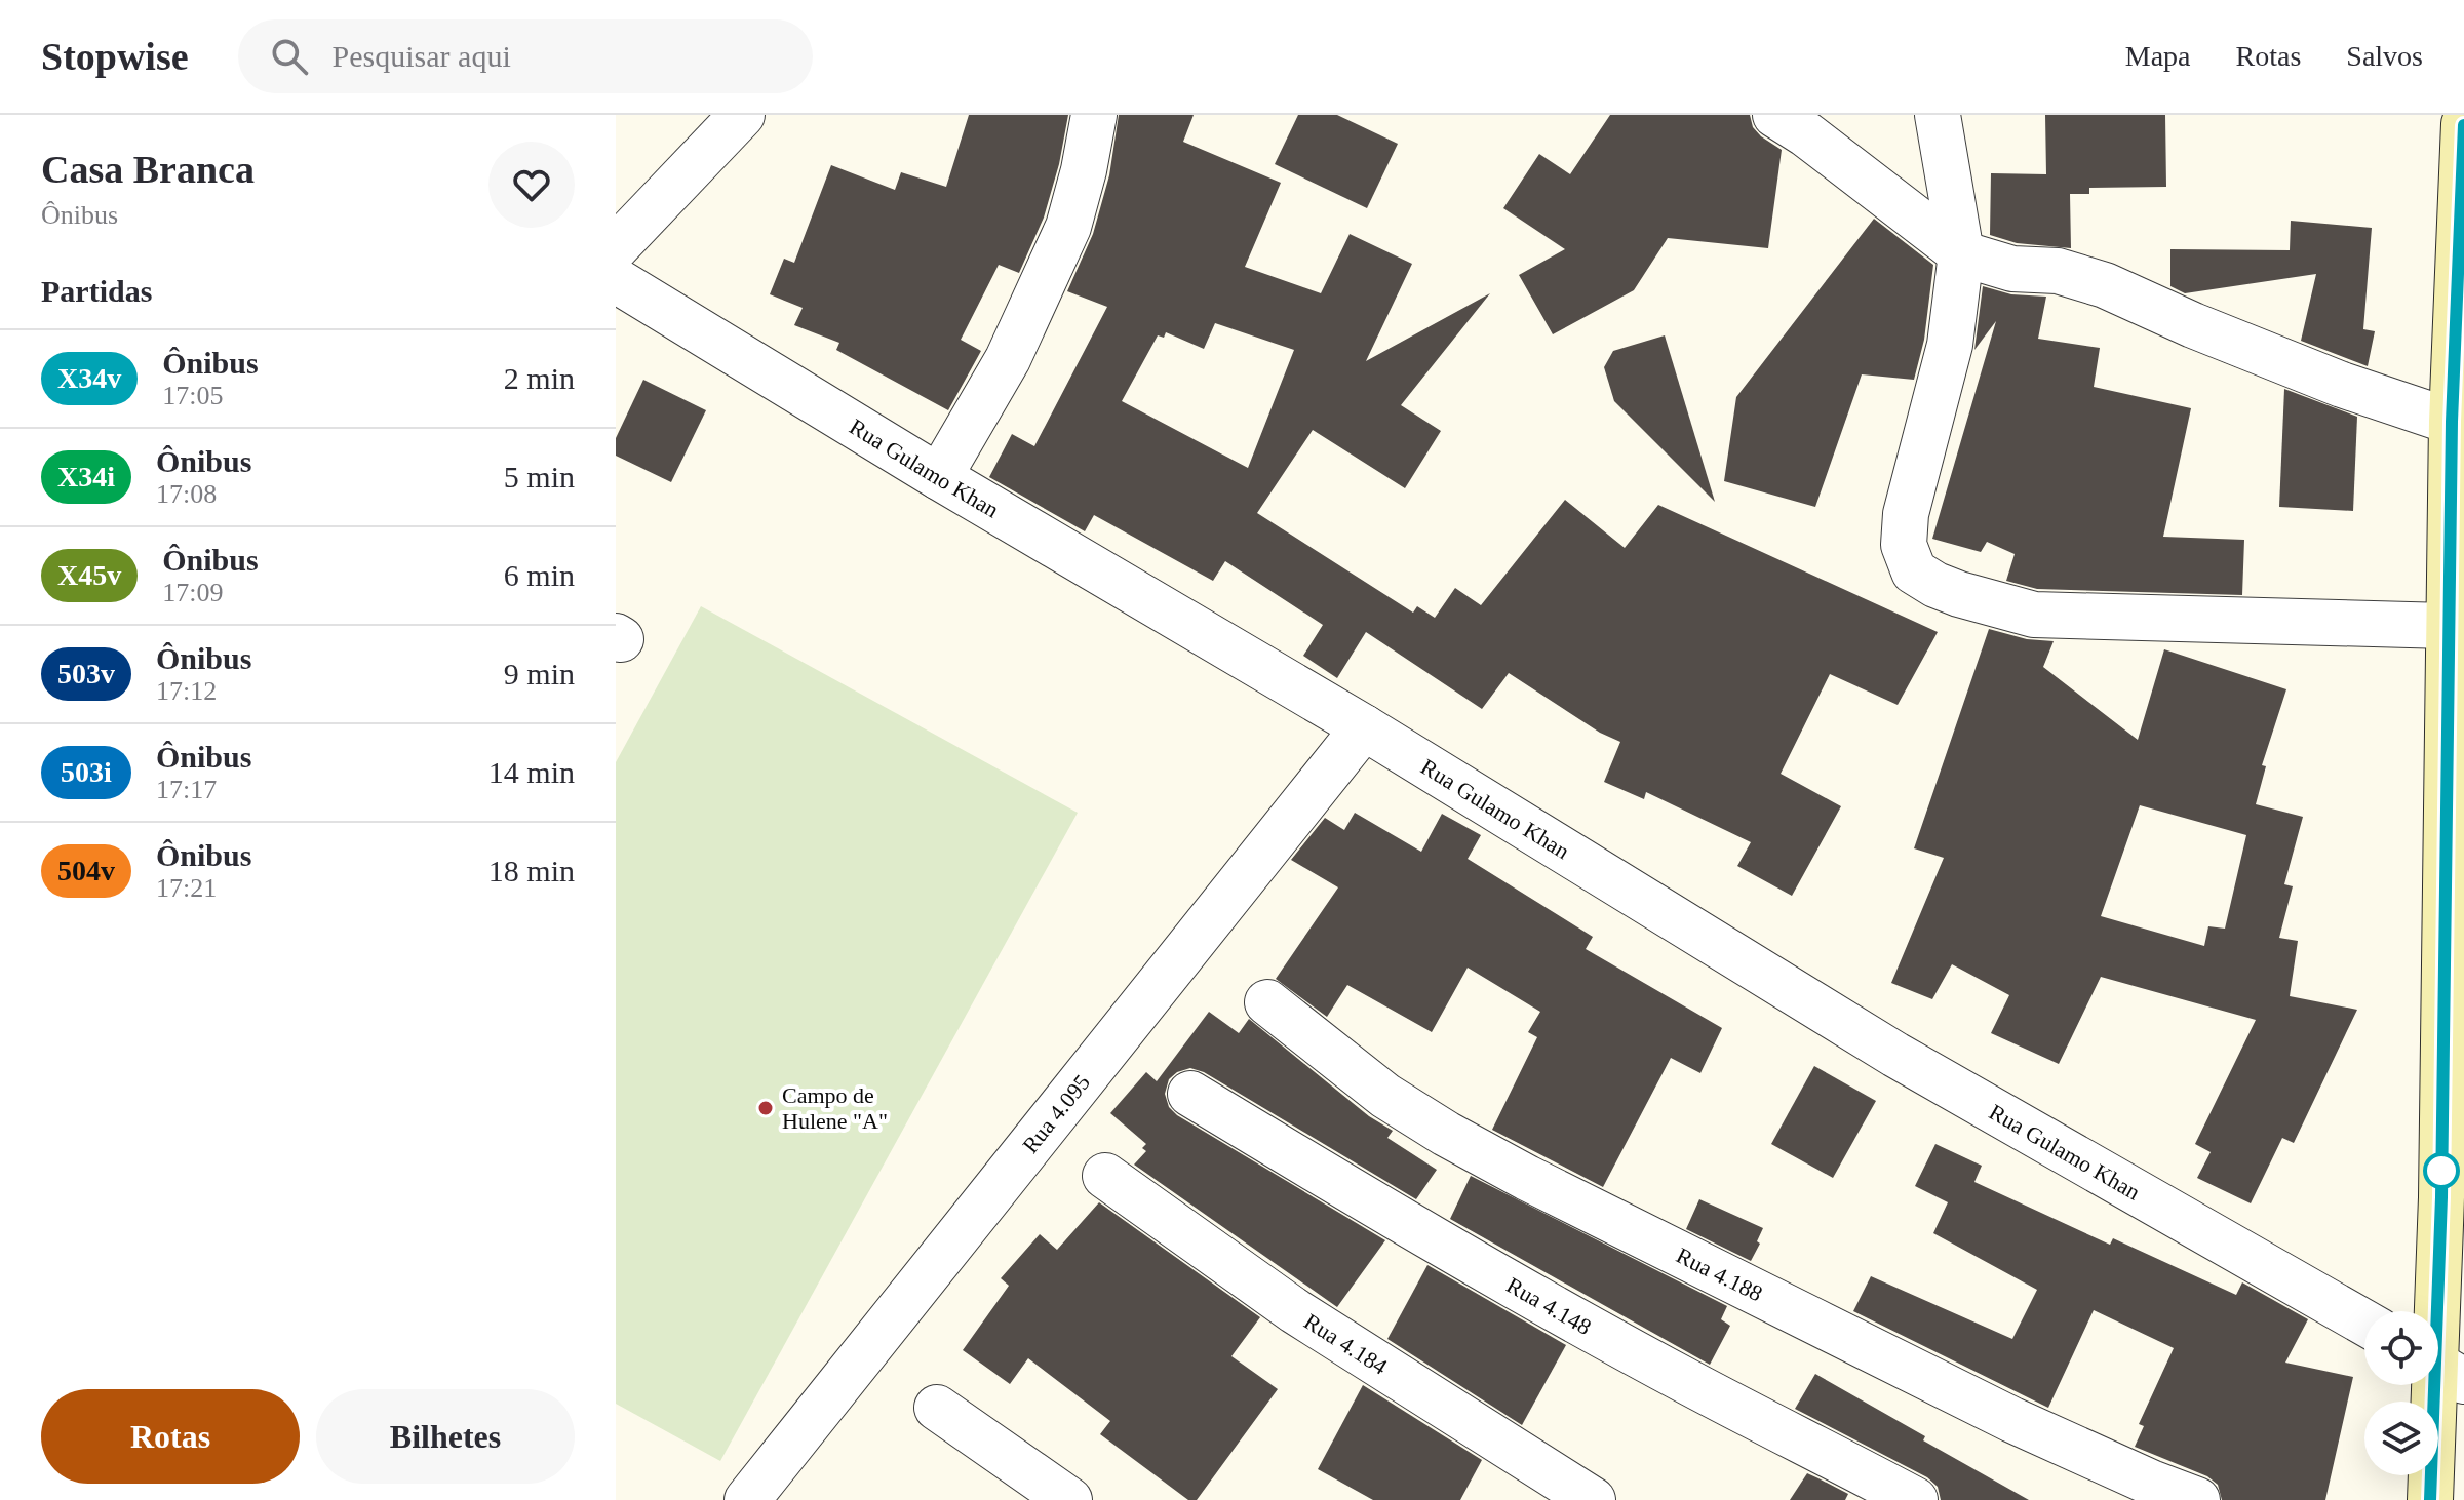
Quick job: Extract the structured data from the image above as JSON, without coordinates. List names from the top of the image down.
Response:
{
  "streets": {
    "street": [
      "Rua Gulamo Khan",
      "Rua 4.095",
      "Rua 4.188",
      "Rua 4.148",
      "Rua 4.184"
    ]
  },
  "crossings": [
    ["Rua Gulamo Khan", "Rua 4.095"]
  ],
  "places": ["Campo de Hulene \"A\""],
  "lines": ["bus line X34v"],
  "page": {
    "header": "Stopwise",
    "search": "Pesquisar aqui",
    "nav": ["Mapa", "Rotas", "Salvos"],
    "heading": [
      ["Casa Branca", "Ônibus"],
      "Partidas"
    ],
    "list": [
      {
        "mark": "X34v",
        "name": "Ônibus",
        "note": "17:05",
        "value": "2 min"
      },
      {
        "mark": "X34i",
        "name": "Ônibus",
        "note": "17:08",
        "value": "5 min"
      },
      {
        "mark": "X45v",
        "name": "Ônibus",
        "note": "17:09",
        "value": "6 min"
      },
      {
        "mark": "503v",
        "name": "Ônibus",
        "note": "17:12",
        "value": "9 min"
      },
      {
        "mark": "503i",
        "name": "Ônibus",
        "note": "17:17",
        "value": "14 min"
      },
      {
        "mark": "504v",
        "name": "Ônibus",
        "note": "17:21",
        "value": "18 min"
      }
    ],
    "buttons": ["Rotas", "Bilhetes"]
  }
}
